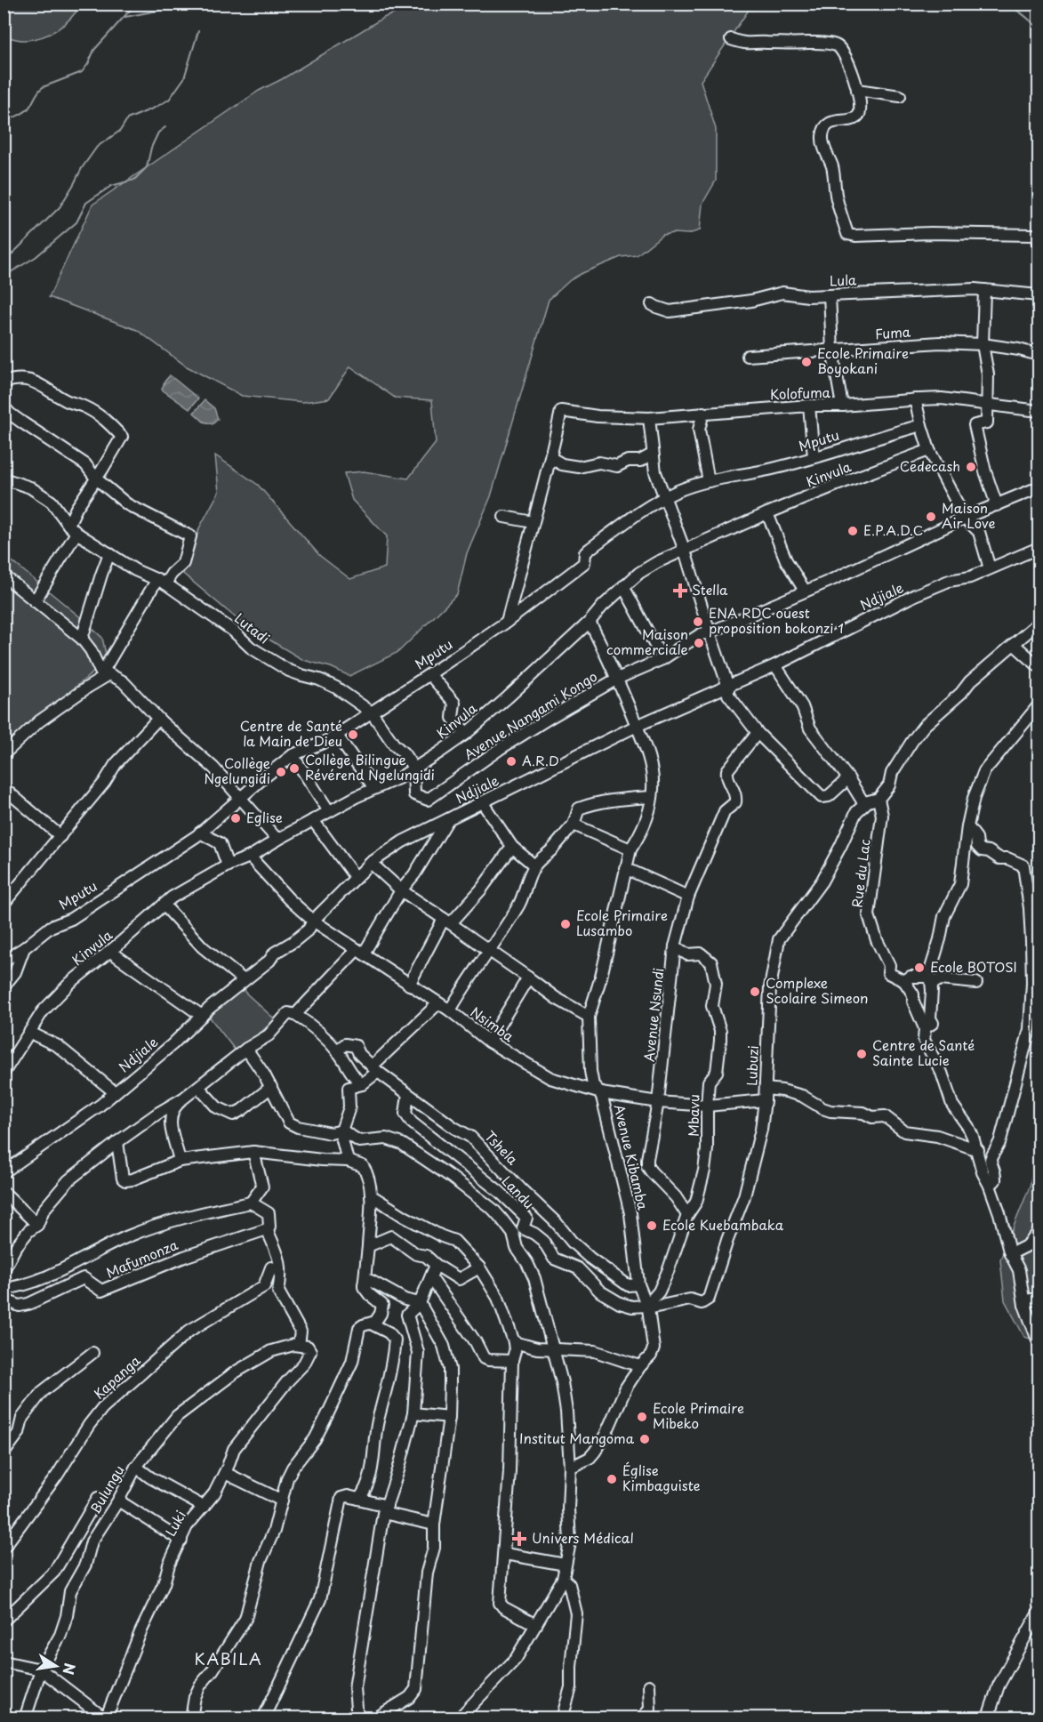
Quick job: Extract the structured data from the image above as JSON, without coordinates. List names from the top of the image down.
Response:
{
  "streets": {
    "street": [
      "Lula",
      "Fuma",
      "Kolofuma",
      "Mputu",
      "Kinvula",
      "Ndjiale",
      "Lutadi",
      "Avenue Nangami Kongo",
      "Rue du Lac",
      "Avenue Nsundi",
      "Nsimba",
      "Lubuzi",
      "Mbavu",
      "Tshela",
      "Avenue Kibamba",
      "Landu",
      "Mafumonza",
      "Kapanga",
      "Bulungu",
      "Luki"
    ]
  },
  "crossings": [
    ["Mputu", "Lutadi"],
    ["Kinvula", "Lutadi"],
    ["Kinvula", "Avenue Nangami Kongo"],
    ["Kinvula", "Nsimba"],
    ["Kinvula", "Avenue Kibamba"],
    ["Ndjiale", "Nsimba"],
    ["Ndjiale", "Avenue Kibamba"],
    ["Lutadi", "Avenue Nangami Kongo"],
    ["Avenue Nangami Kongo", "Avenue Kibamba"],
    ["Avenue Nsundi", "Nsimba"],
    ["Avenue Nsundi", "Mbavu"],
    ["Nsimba", "Lubuzi"],
    ["Nsimba", "Mbavu"],
    ["Nsimba", "Avenue Kibamba"],
    ["Lubuzi", "Mbavu"],
    ["Lubuzi", "Avenue Kibamba"],
    ["Lubuzi", "Landu"],
    ["Mbavu", "Avenue Kibamba"],
    ["Mbavu", "Landu"],
    ["Tshela", "Avenue Kibamba"],
    ["Tshela", "Landu"],
    ["Avenue Kibamba", "Landu"],
    ["Bulungu", "Luki"]
  ],
  "districts": ["KABILA"],
  "places": {
    "other": [
      "Ecole Primaire Boyokani",
      "Cedecash",
      "Maison Air Love",
      "E.P.A.D.C",
      "ENA RDC ouest proposition bokonzi 1",
      "Maison commerciale",
      "Centre de Santé la Main de Dieu",
      "A.R.D",
      "Collège Bilingue Révérend Ngelungidi",
      "Collège Ngelungidi",
      "Eglise",
      "Ecole Primaire Lusambo",
      "Ecole BOTOSI",
      "Complexe Scolaire Simeon",
      "Centre de Santé Sainte Lucie",
      "Ecole Kuebambaka",
      "Ecole Primaire Mibeko",
      "Institut Mangoma",
      "Église Kimbaguiste"
    ],
    "health": ["Stella", "Univers Médical"]
  },
  "north": "right"
}
